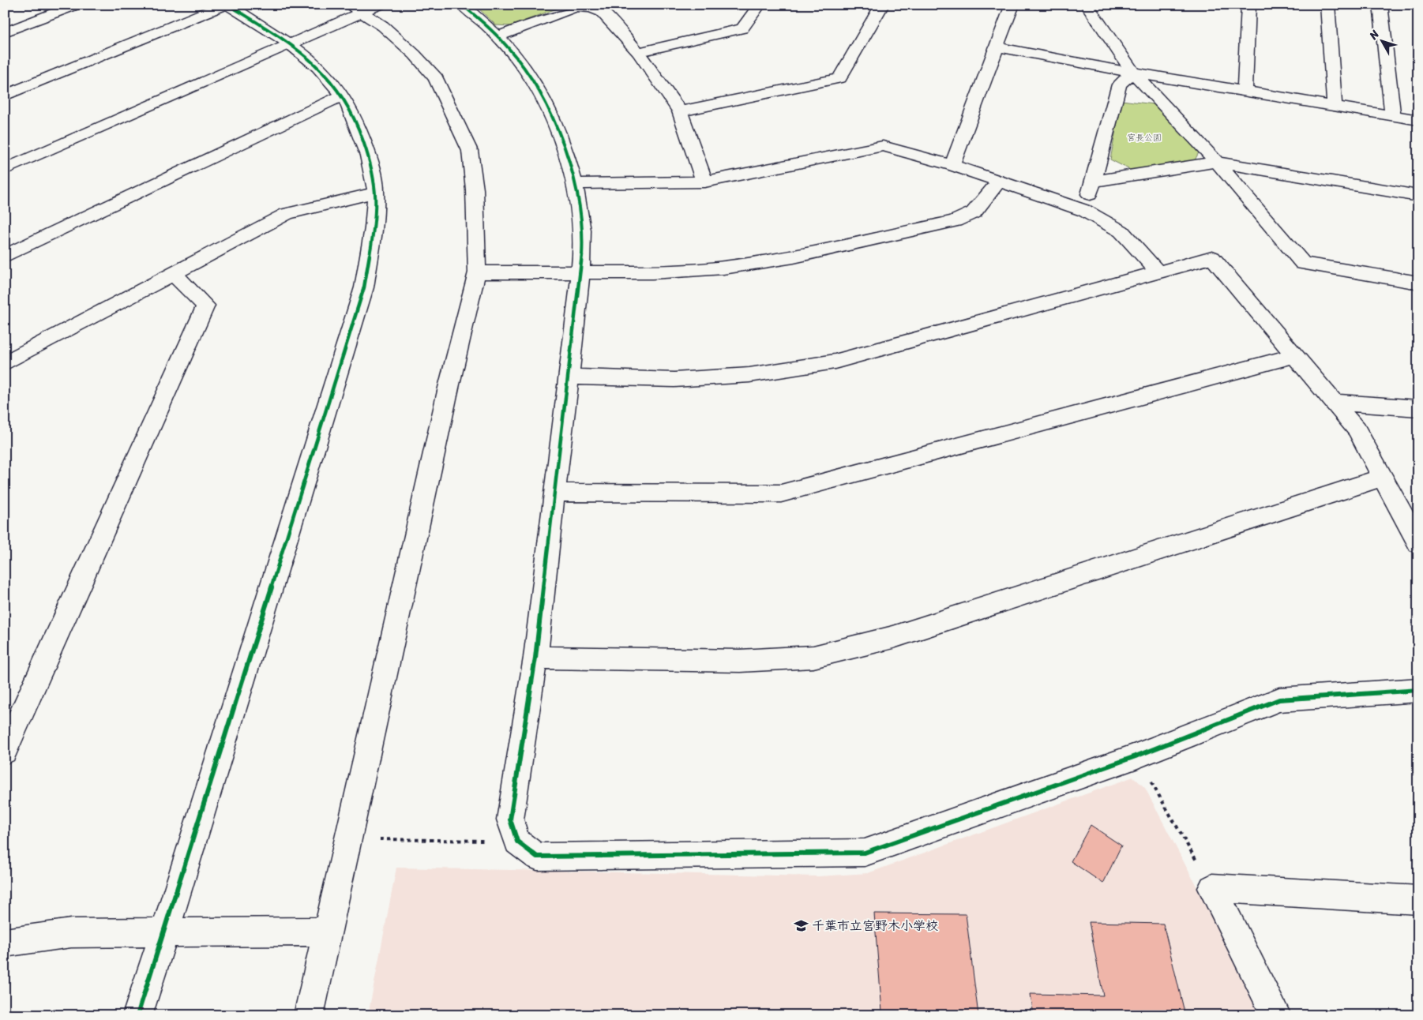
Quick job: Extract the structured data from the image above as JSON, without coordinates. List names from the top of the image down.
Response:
{
  "parks": ["宮長公園"],
  "places": {
    "school or university": ["千葉市立宮野木小学校"]
  },
  "north": "top left"
}
